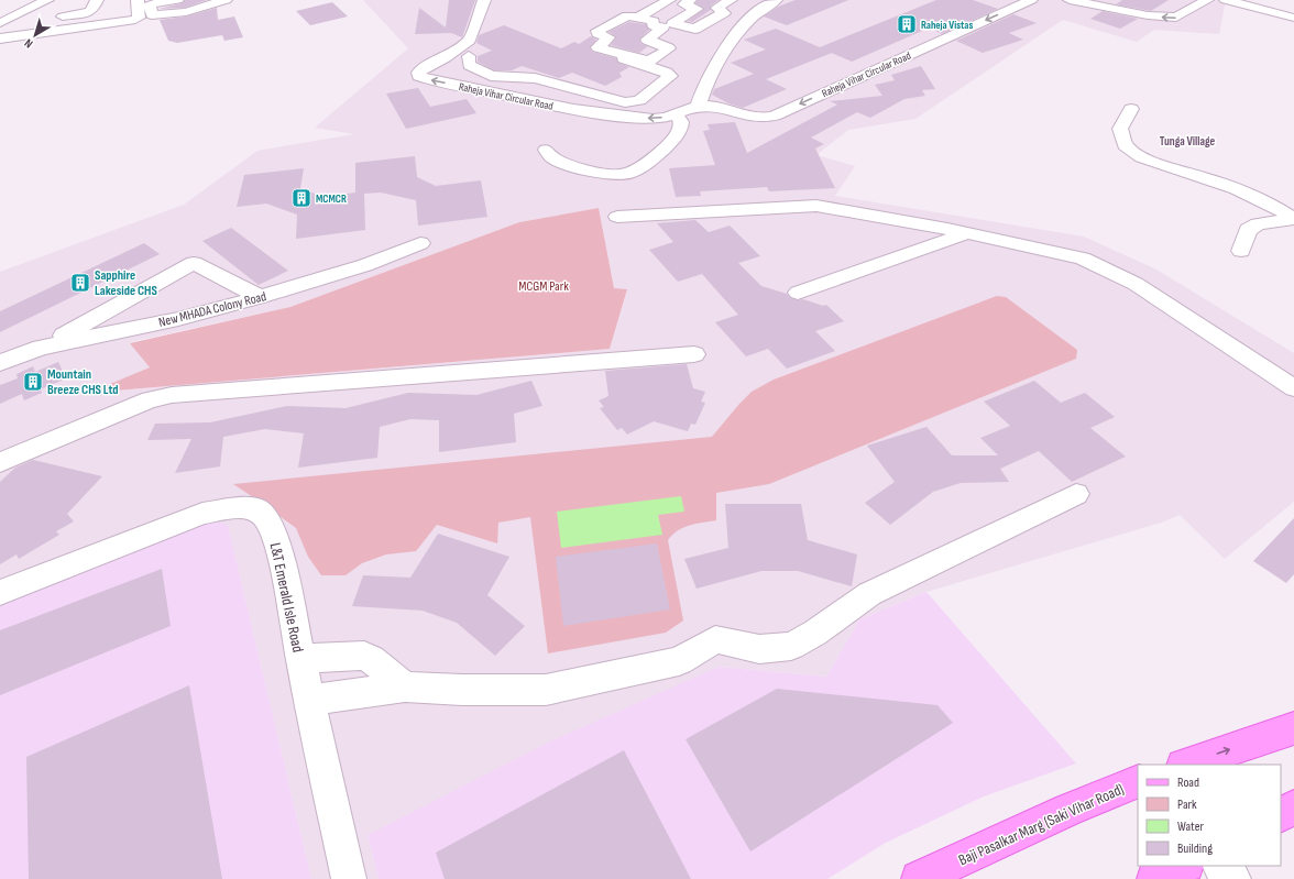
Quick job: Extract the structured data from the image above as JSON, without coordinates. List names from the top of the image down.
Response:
{
  "streets": {
    "main road": ["Baji Pasalkar Marg (Saki Vihar Road)"],
    "street": ["Raheja Vihar Circular Road", "New MHADA Colony Road", "L&T Emerald Isle Road"]
  },
  "districts": ["Tunga Village"],
  "parks": ["MCGM Park"],
  "places": {
    "building": [
      "Raheja Vistas",
      "MCMCR",
      "Sapphire Lakeside CHS",
      "Mountain Breeze CHS Ltd"
    ]
  },
  "legend": [
    "Road",
    "Park",
    "Water",
    "Building"
  ],
  "north": "bottom left"
}
